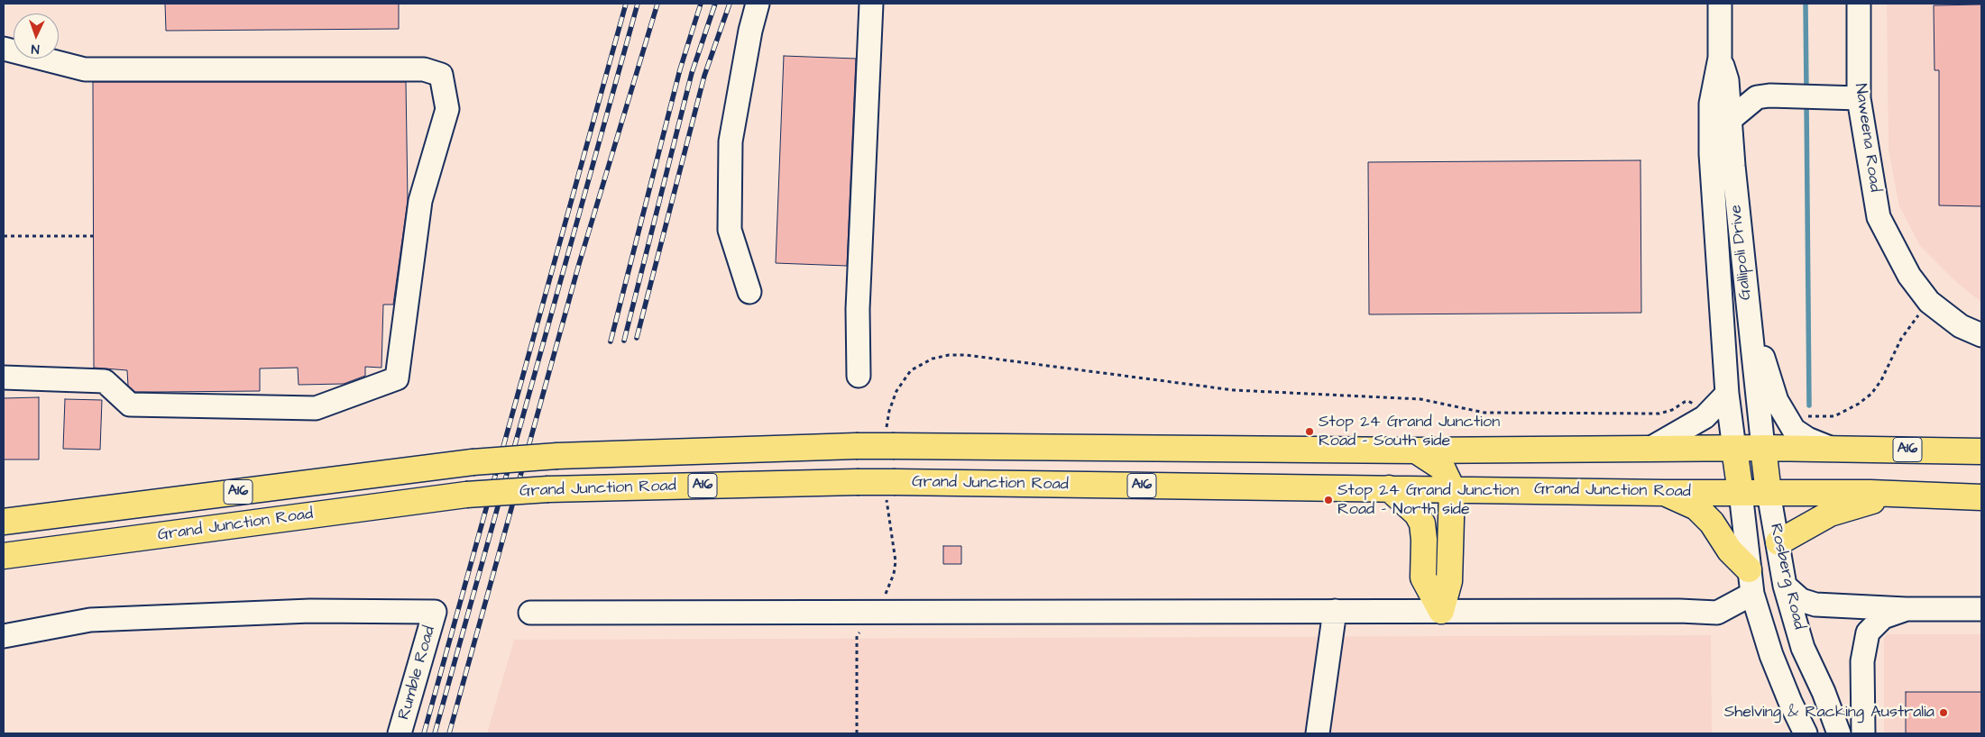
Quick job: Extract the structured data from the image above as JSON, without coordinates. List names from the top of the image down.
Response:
{
  "streets": {
    "highway": ["A16", "Grand Junction Road"],
    "street": [
      "Naweena Road",
      "Gallipoli Drive",
      "Rosberg Road",
      "Rumble Road"
    ]
  },
  "crossings": [
    ["Gallipoli Drive", "Grand Junction Road"],
    ["Grand Junction Road", "Rosberg Road"]
  ],
  "places": ["Stop 24 Grand Junction Road - South side", "Stop 24 Grand Junction Road - North side", "Shelving & Racking Australia"],
  "north": "bottom"
}
